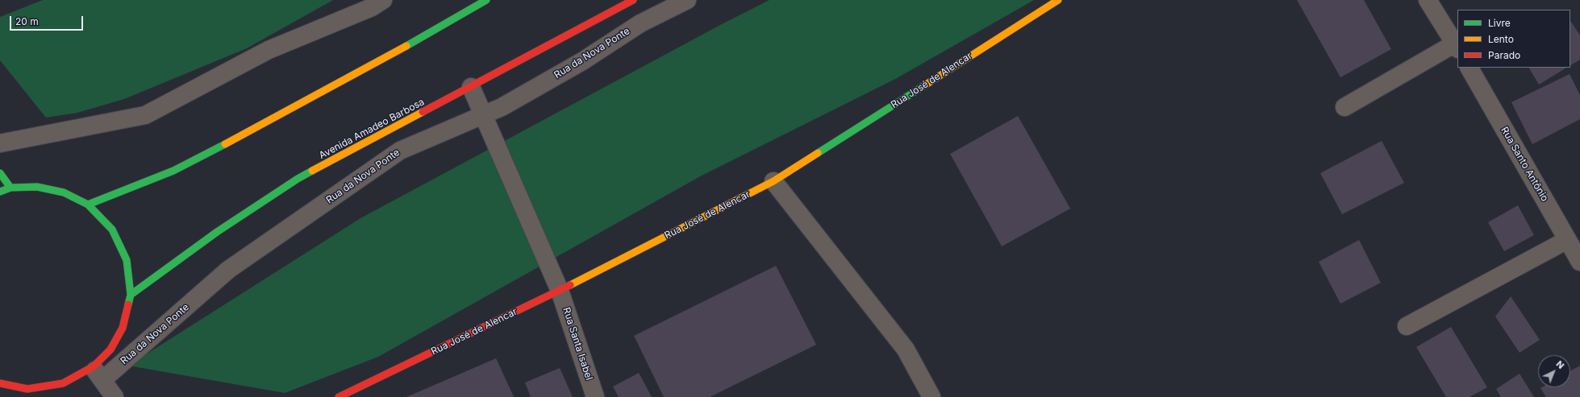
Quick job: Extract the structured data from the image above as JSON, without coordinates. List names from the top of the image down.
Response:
{
  "streets": {
    "main road": ["Rua José de Alencar", "Avenida Amadeo Barbosa"],
    "street": ["Rua da Nova Ponte", "Rua Santo Antônio", "Rua Santa Isabel"]
  },
  "crossings": [
    ["Rua da Nova Ponte", "Rua Santa Isabel"],
    ["Rua José de Alencar", "Rua Santa Isabel"],
    ["Avenida Amadeo Barbosa", "Rua Santa Isabel"]
  ],
  "legend": ["Livre", "Lento", "Parado"],
  "scale_bar": "20 m",
  "north": "top right"
}
